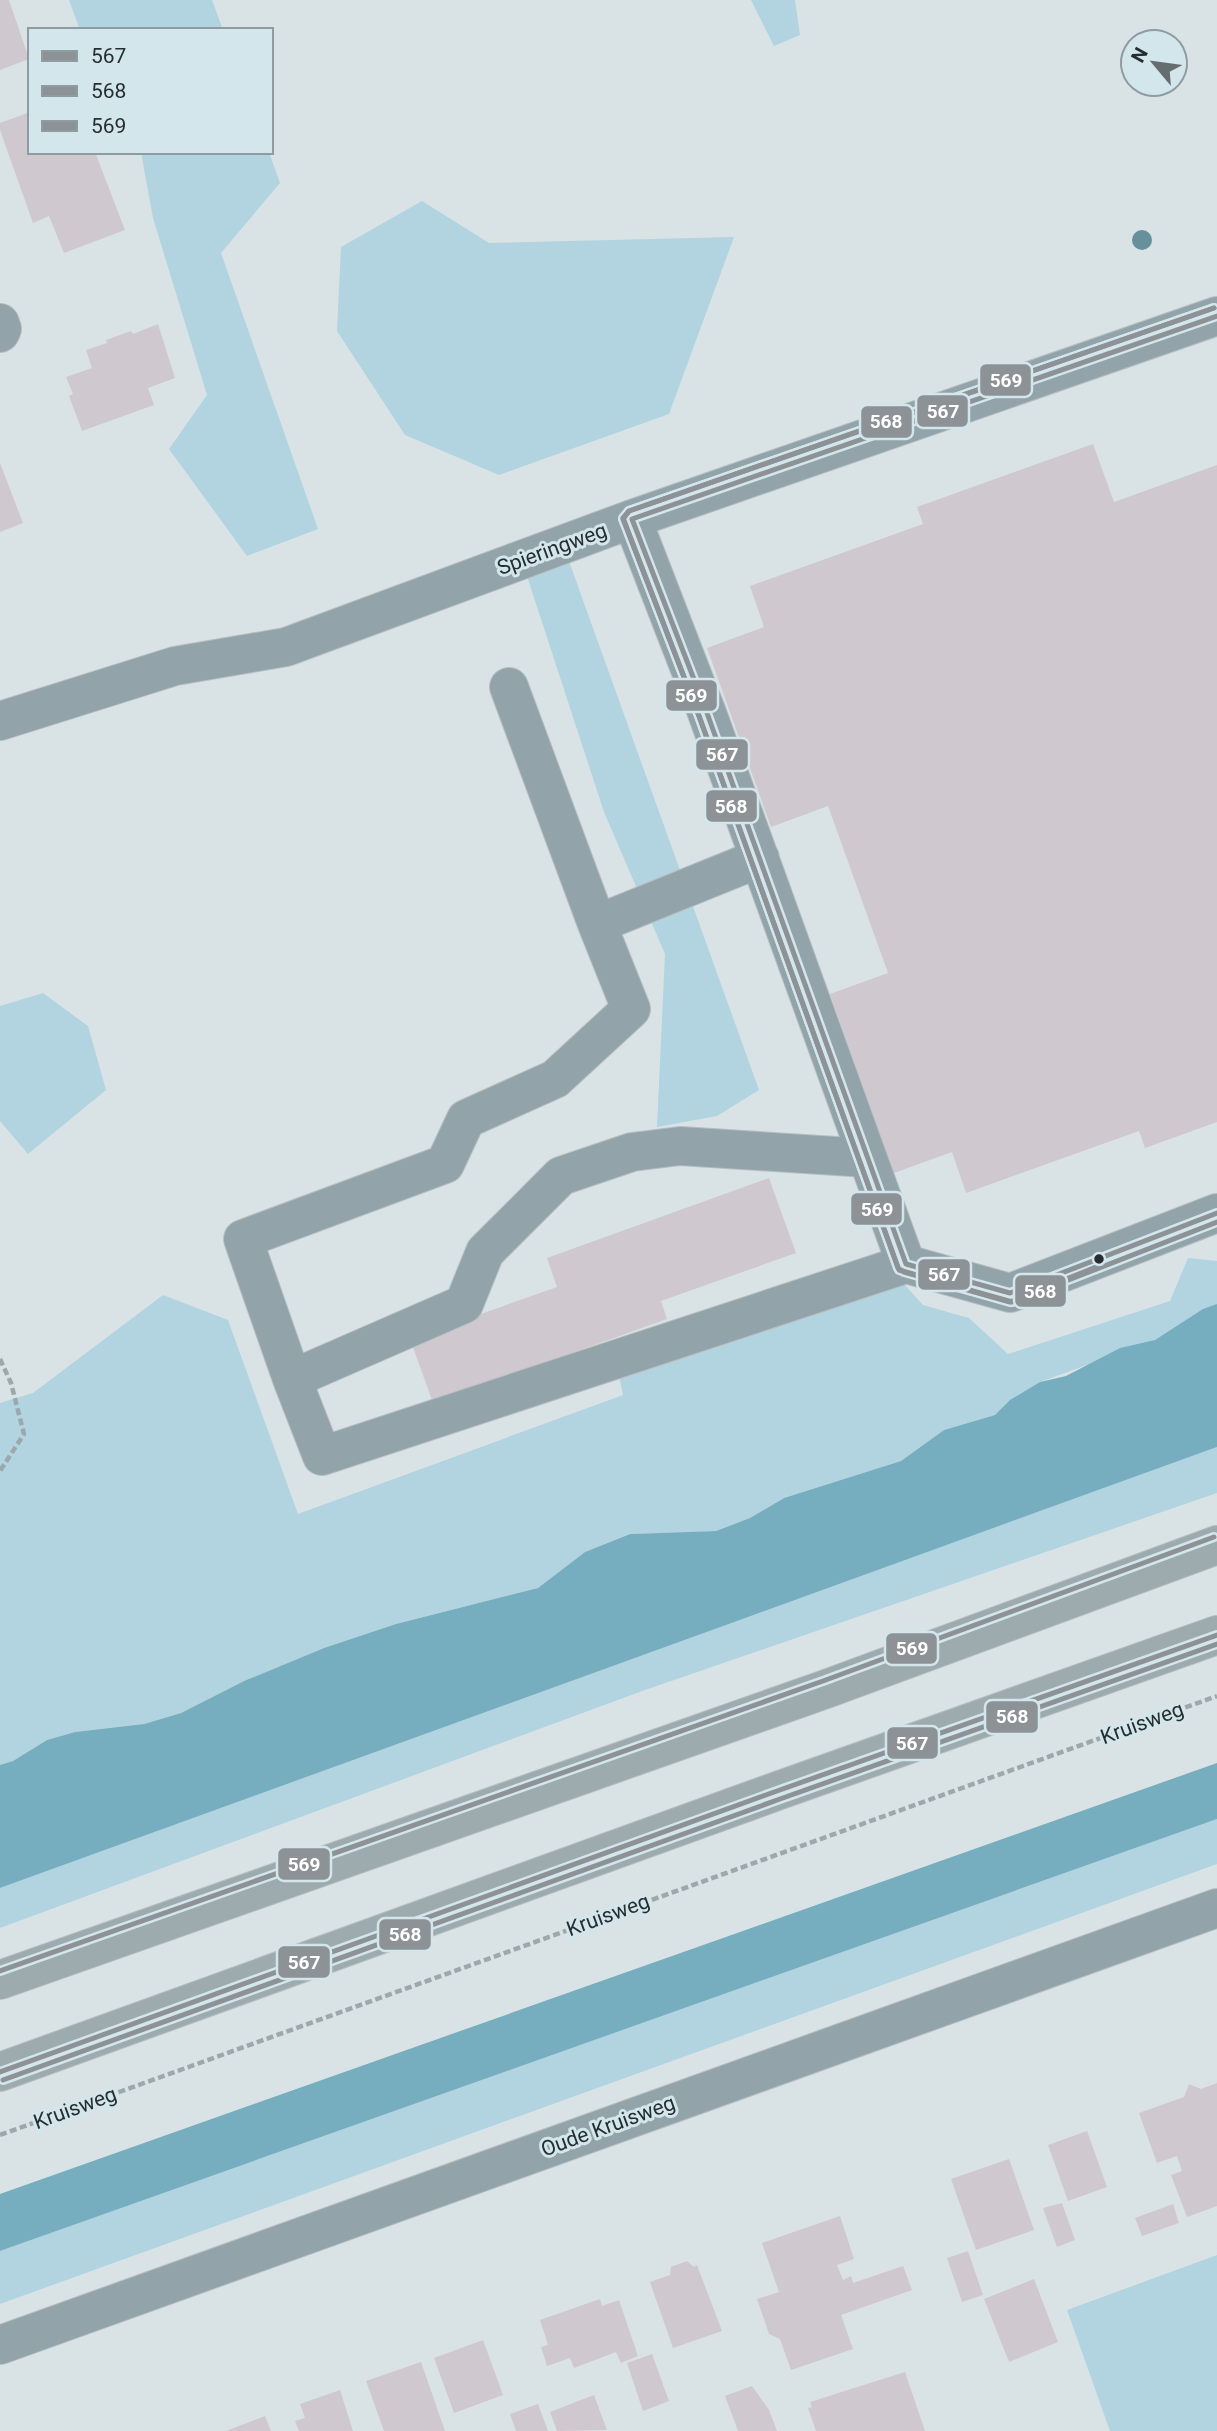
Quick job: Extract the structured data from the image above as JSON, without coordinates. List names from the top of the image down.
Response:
{
  "streets": {
    "street": ["Spieringweg", "Oude Kruisweg"],
    "path": ["Kruisweg"]
  },
  "lines": ["transit line 568", "transit line 569", "transit line 567"],
  "legend": ["567", "568", "569"],
  "north": "top left"
}
